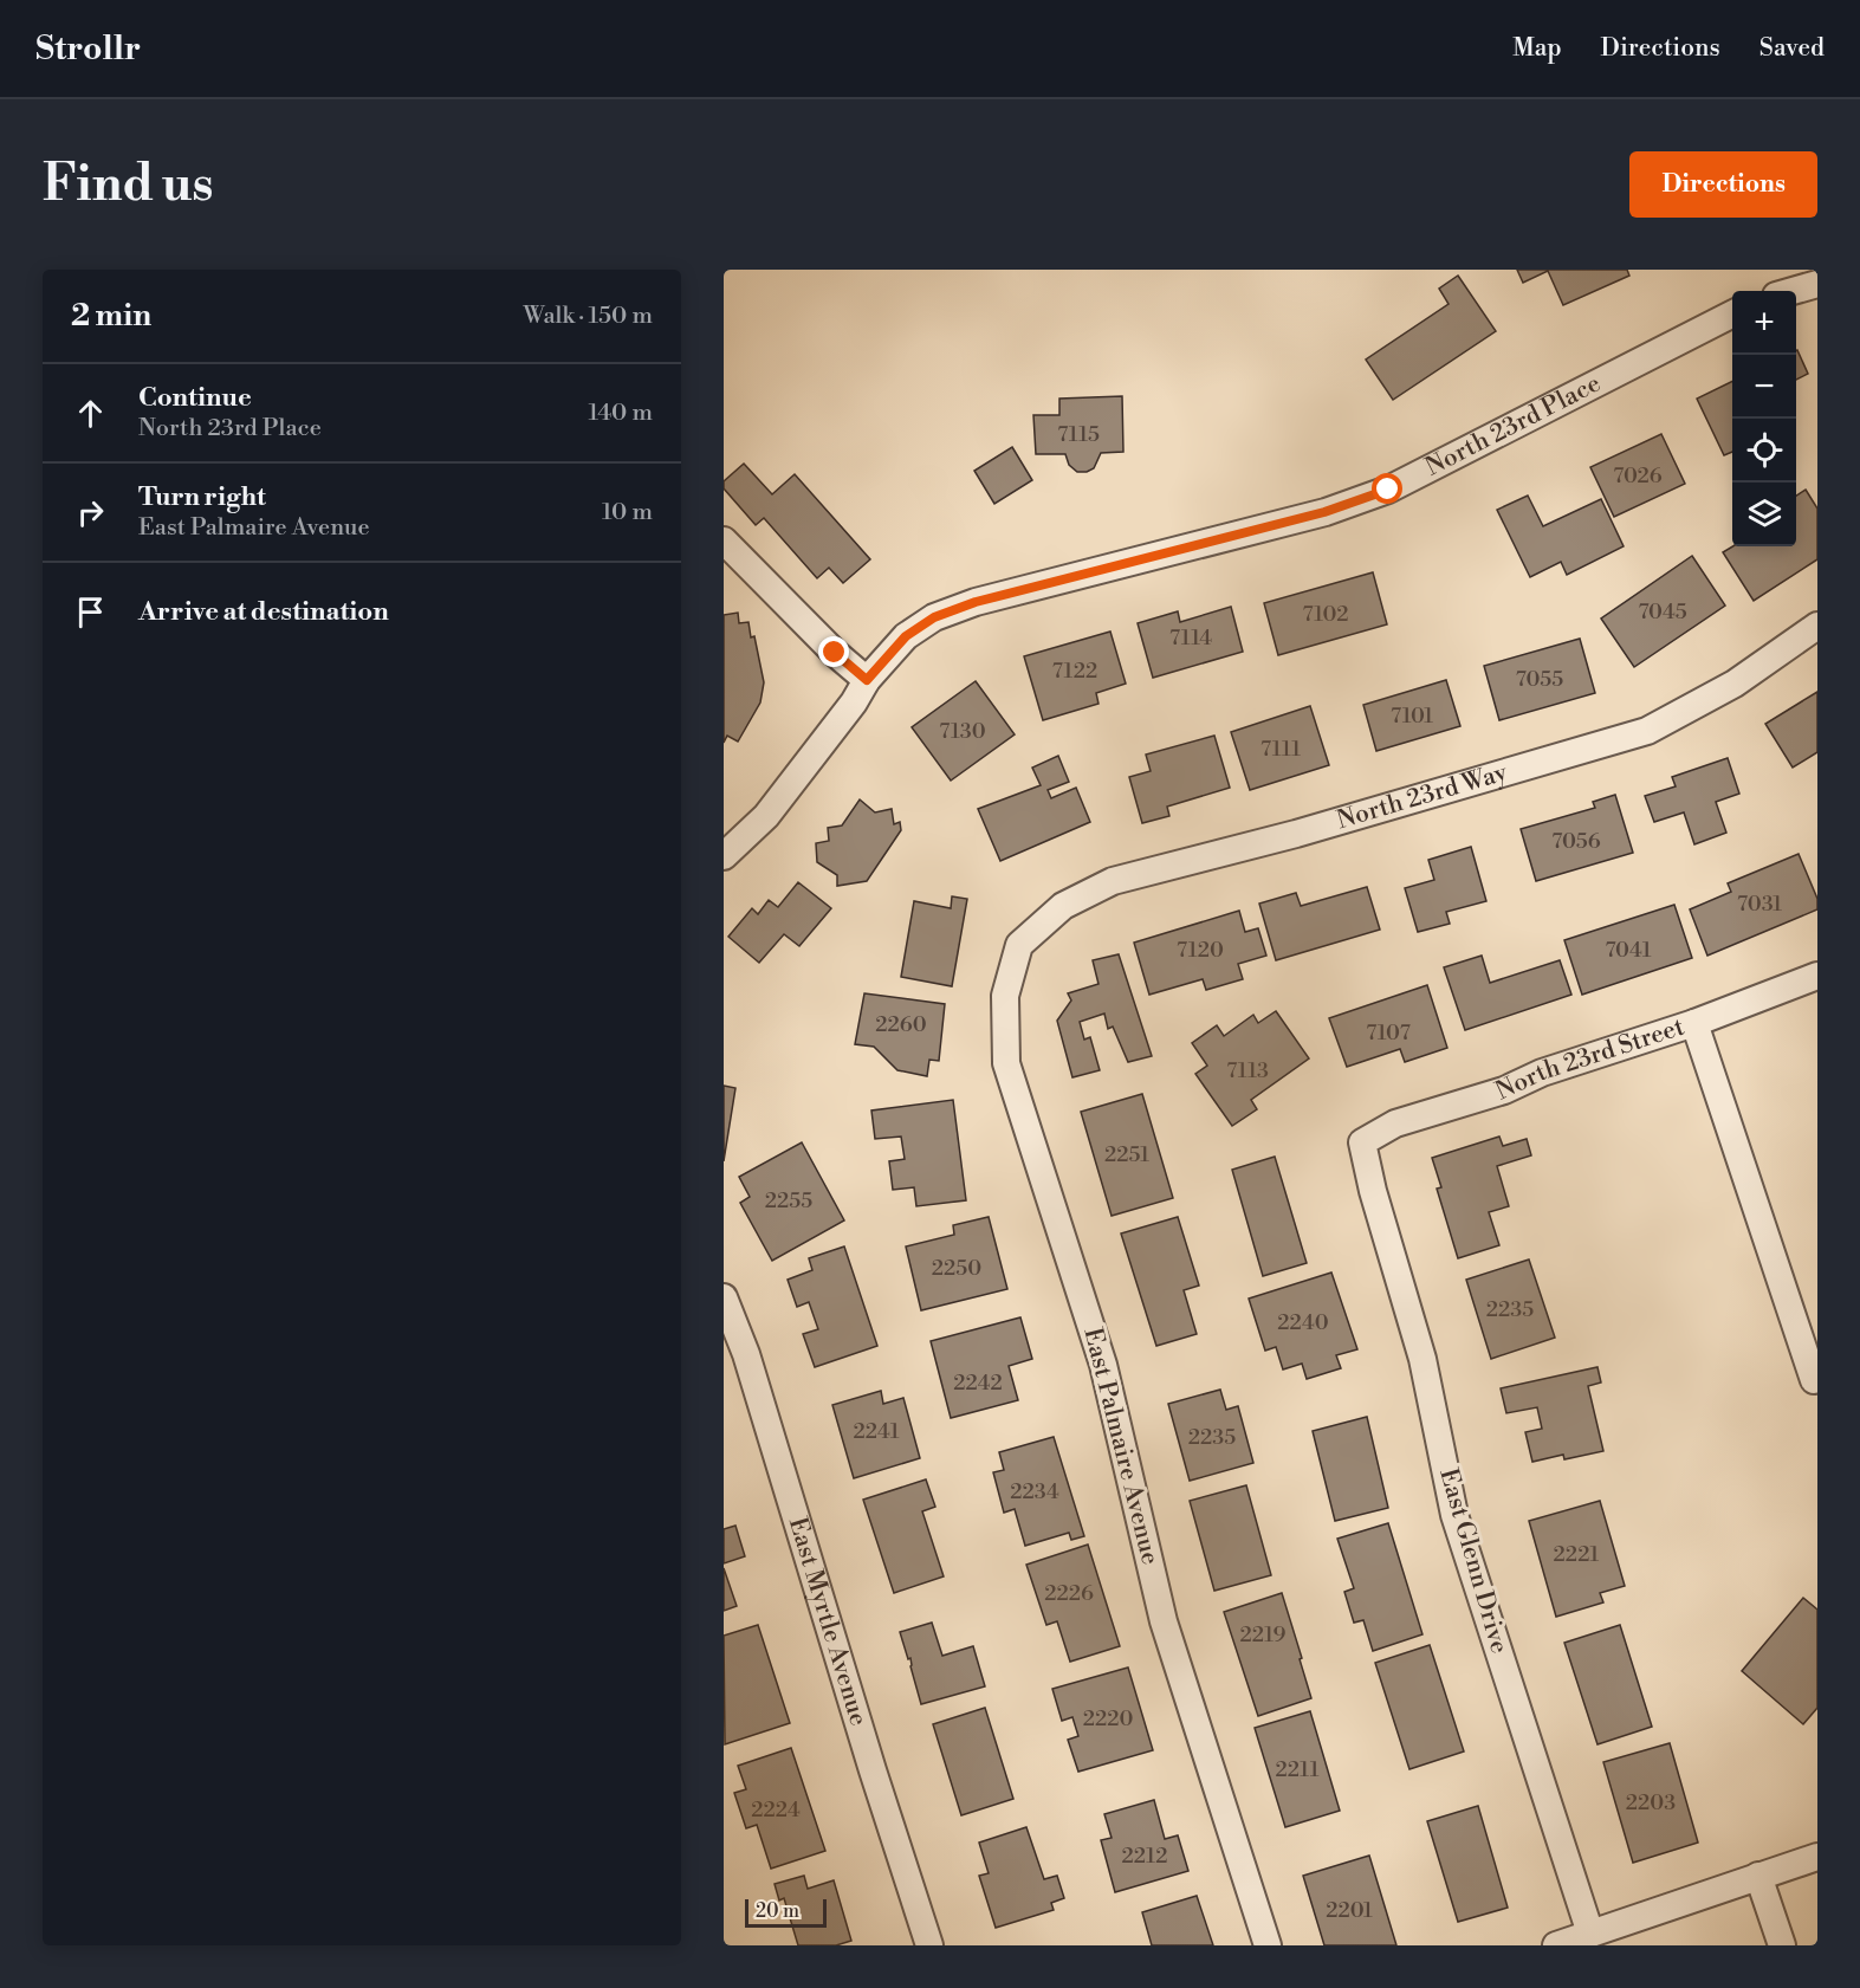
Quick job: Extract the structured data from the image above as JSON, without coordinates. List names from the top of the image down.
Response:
{
  "streets": {
    "street": [
      "North 23rd Place",
      "North 23rd Way",
      "North 23rd Street",
      "East Palmaire Avenue",
      "East Glenn Drive",
      "East Myrtle Avenue"
    ]
  },
  "crossings": [
    ["North 23rd Way", "East Palmaire Avenue"],
    ["North 23rd Street", "East Glenn Drive"]
  ],
  "house_numbers": [
    "7115",
    "7026",
    "7045",
    "7102",
    "7114",
    "7122",
    "7055",
    "7101",
    "7130",
    "7111",
    "7056",
    "7031",
    "7120",
    "7041",
    "2260",
    "7107",
    "7113",
    "2251",
    "2255",
    "2250",
    "2235",
    "2240",
    "2242",
    "2241",
    "2235",
    "2234",
    "2221",
    "2226",
    "2219",
    "2220",
    "2211",
    "2203",
    "2224",
    "2212",
    "2201"
  ],
  "scale_bar": "20 m",
  "page": {
    "header": "Strollr",
    "nav": ["Map", "Directions", "Saved"],
    "buttons": "Directions",
    "title": "Find us",
    "heading": ["2 min", "Walk · 150 m"],
    "map_buttons": ["+", "−"],
    "list": [
      ["Continue", "North 23rd Place", "140 m"],
      ["Turn right", "East Palmaire Avenue", "10 m"],
      "Arrive at destination"
    ],
    "scale": "20 m"
  }
}
